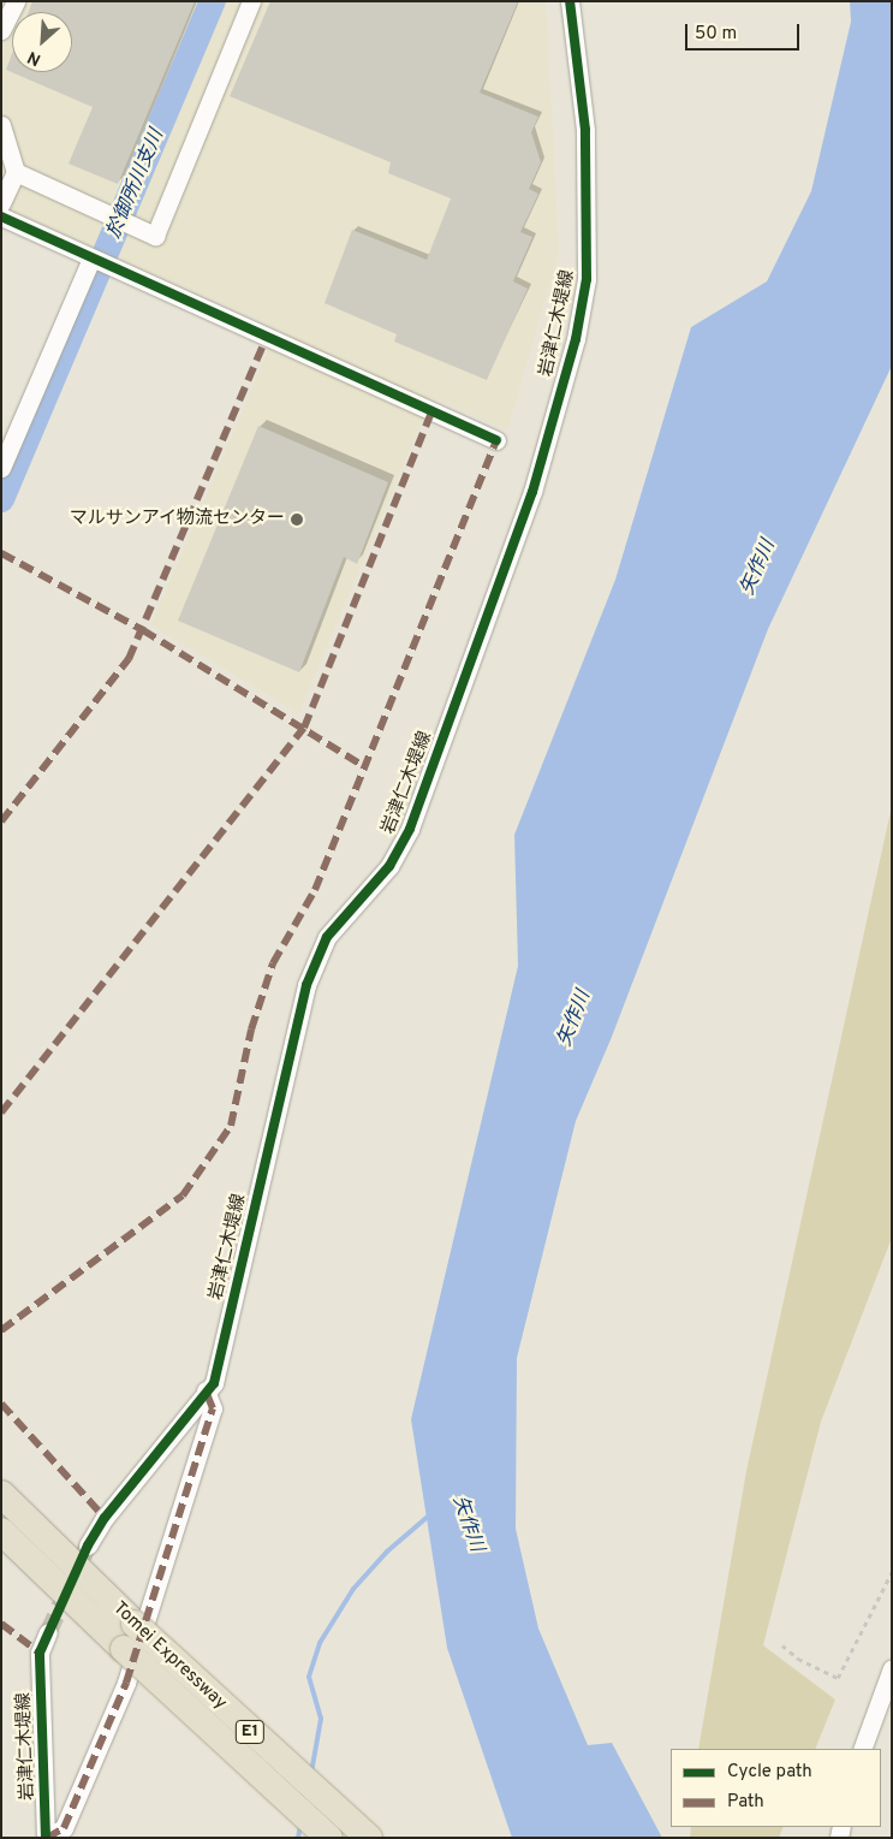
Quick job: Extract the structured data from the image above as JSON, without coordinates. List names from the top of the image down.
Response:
{
  "streets": {
    "highway": ["Tomei Expressway", "E1"],
    "street": ["岩津仁木堤線"]
  },
  "water": ["於御所川支川", "矢作川"],
  "places": ["マルサンアイ物流センター"],
  "legend": ["Cycle path", "Path"],
  "scale_bar": "50 m",
  "north": "bottom left"
}
